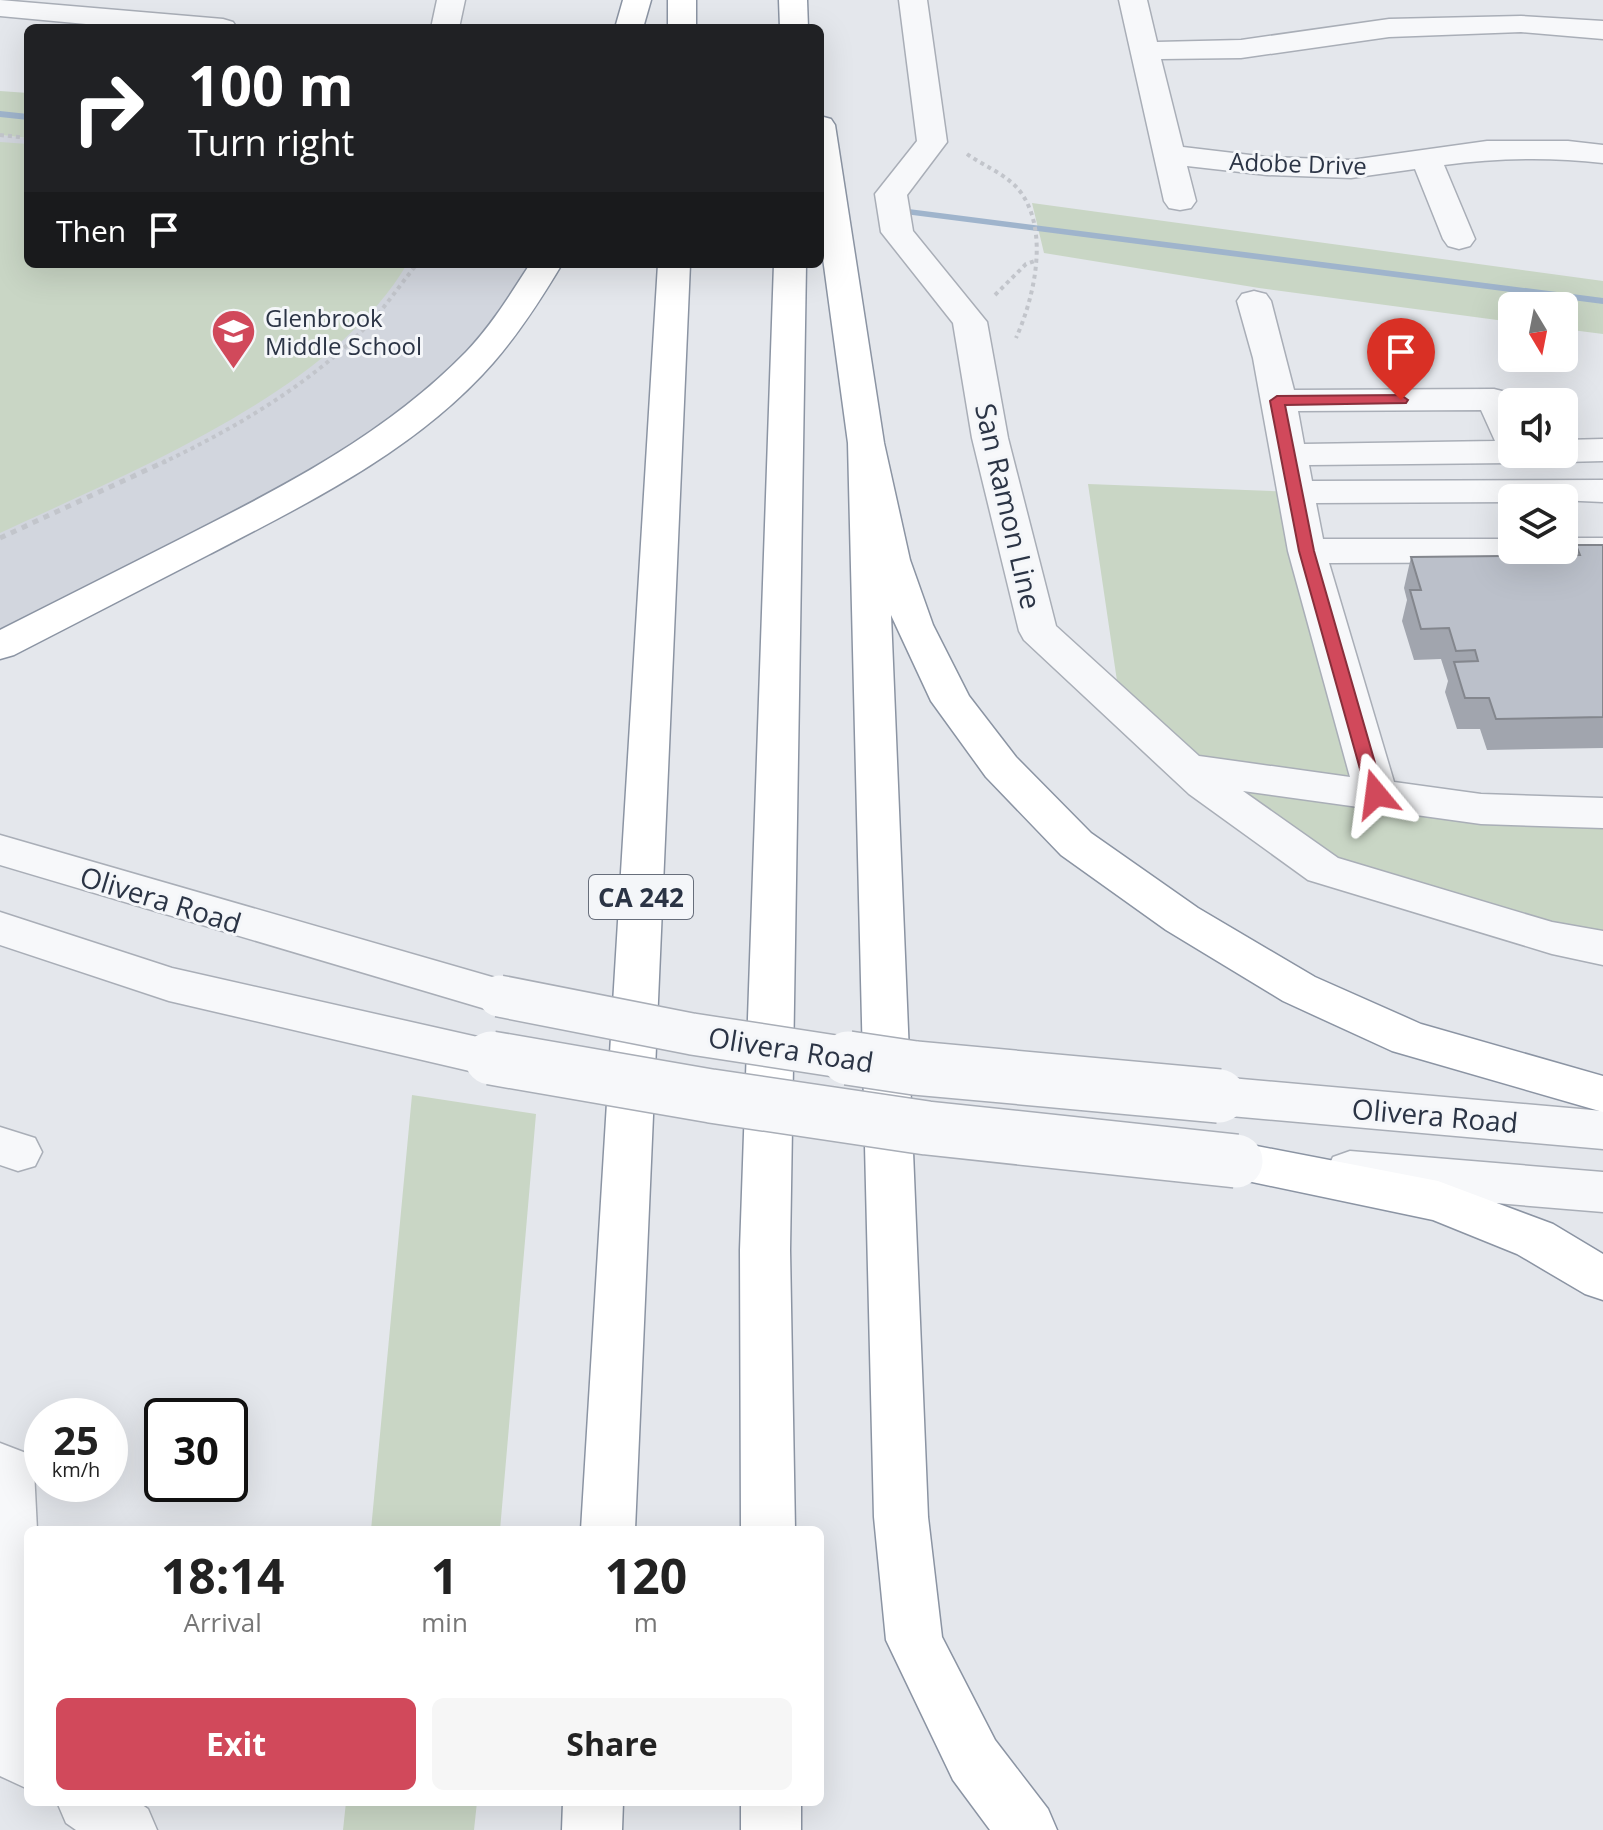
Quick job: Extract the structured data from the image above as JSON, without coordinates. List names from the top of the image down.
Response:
{
  "streets": {
    "highway": ["CA 242"],
    "street": ["Adobe Drive", "San Ramon Line", "Olivera Road"]
  },
  "places": {
    "school or university": ["Glenbrook Middle School"]
  },
  "north": "bottom",
  "page": {
    "turn": ["100 m", "Turn right"],
    "then": "Then",
    "speed": "25 km/h",
    "limit": "30",
    "eta": [
      "18:14",
      "Arrival",
      "1",
      "min",
      "120",
      "m"
    ],
    "buttons": ["Exit", "Share"]
  }
}
